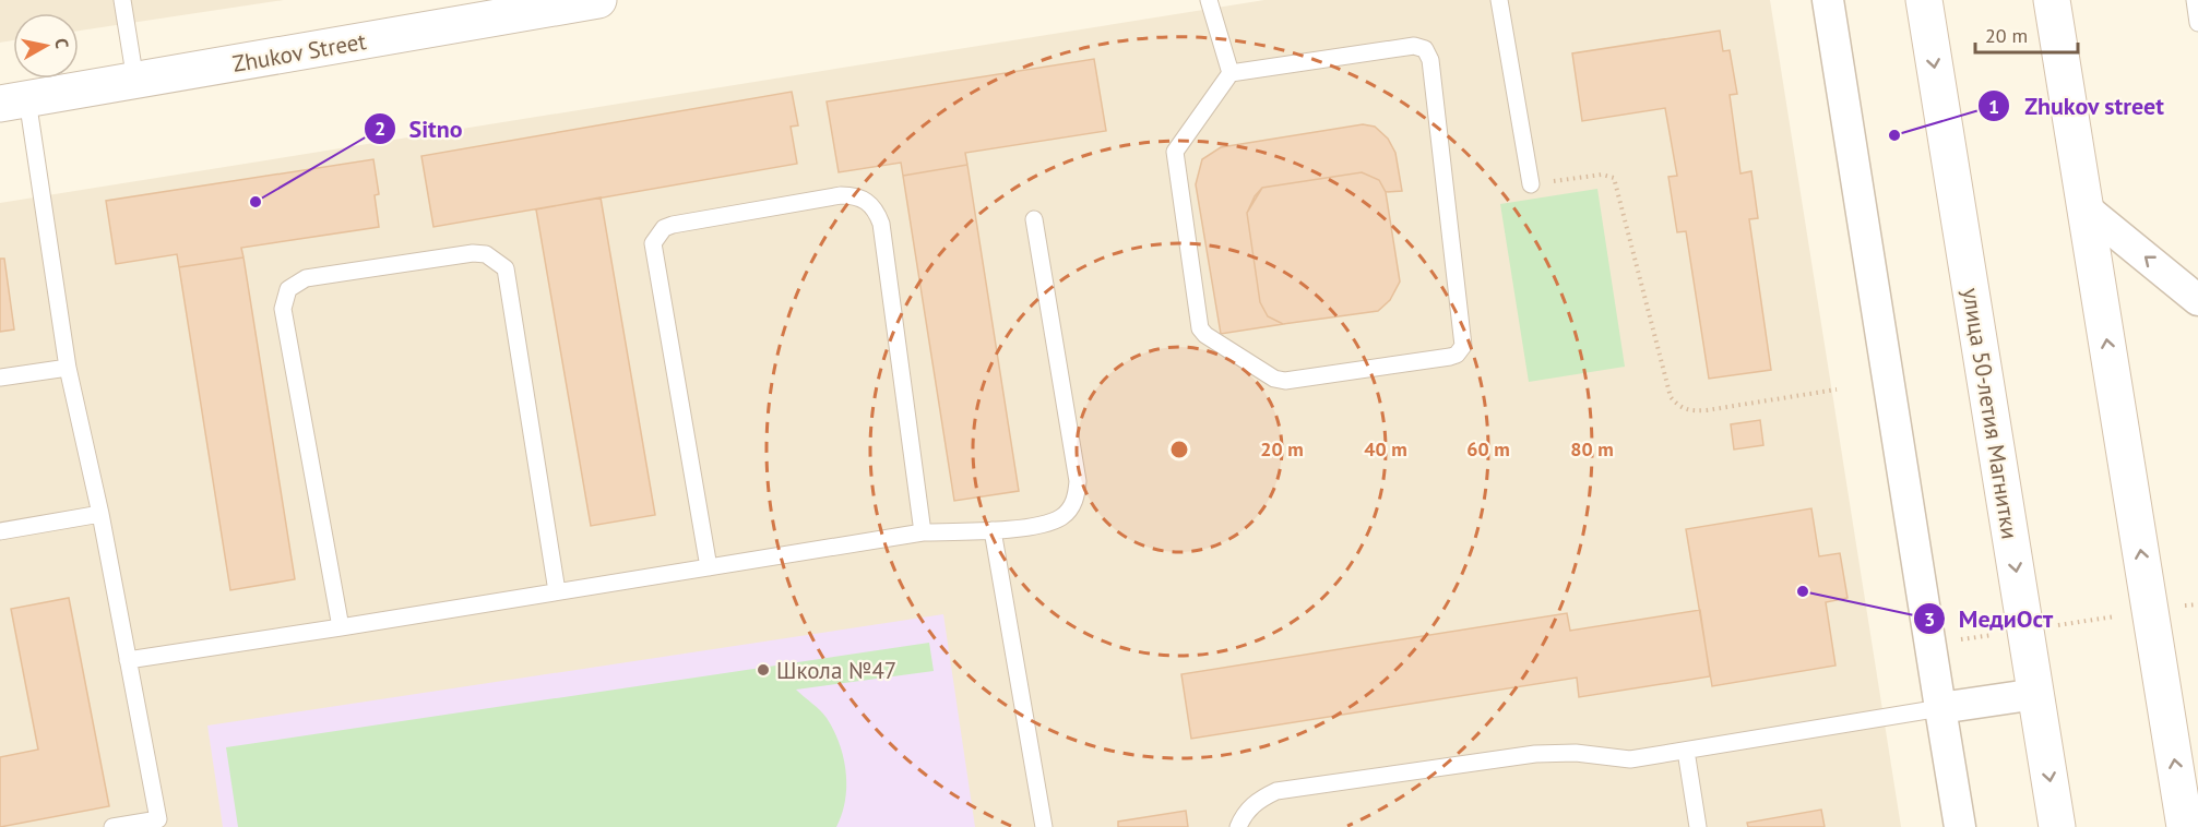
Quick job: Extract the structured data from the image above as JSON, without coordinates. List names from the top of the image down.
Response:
{
  "streets": {
    "main road": ["Zhukov Street", "улица 50-летия Магнитки"]
  },
  "places": [
    "Zhukov street",
    "Sitno",
    "МедиОст",
    "Школа №47"
  ],
  "scale_bar": "20 m",
  "north": "right",
  "rings": [
    "20 m",
    "40 m",
    "60 m",
    "80 m"
  ]
}
